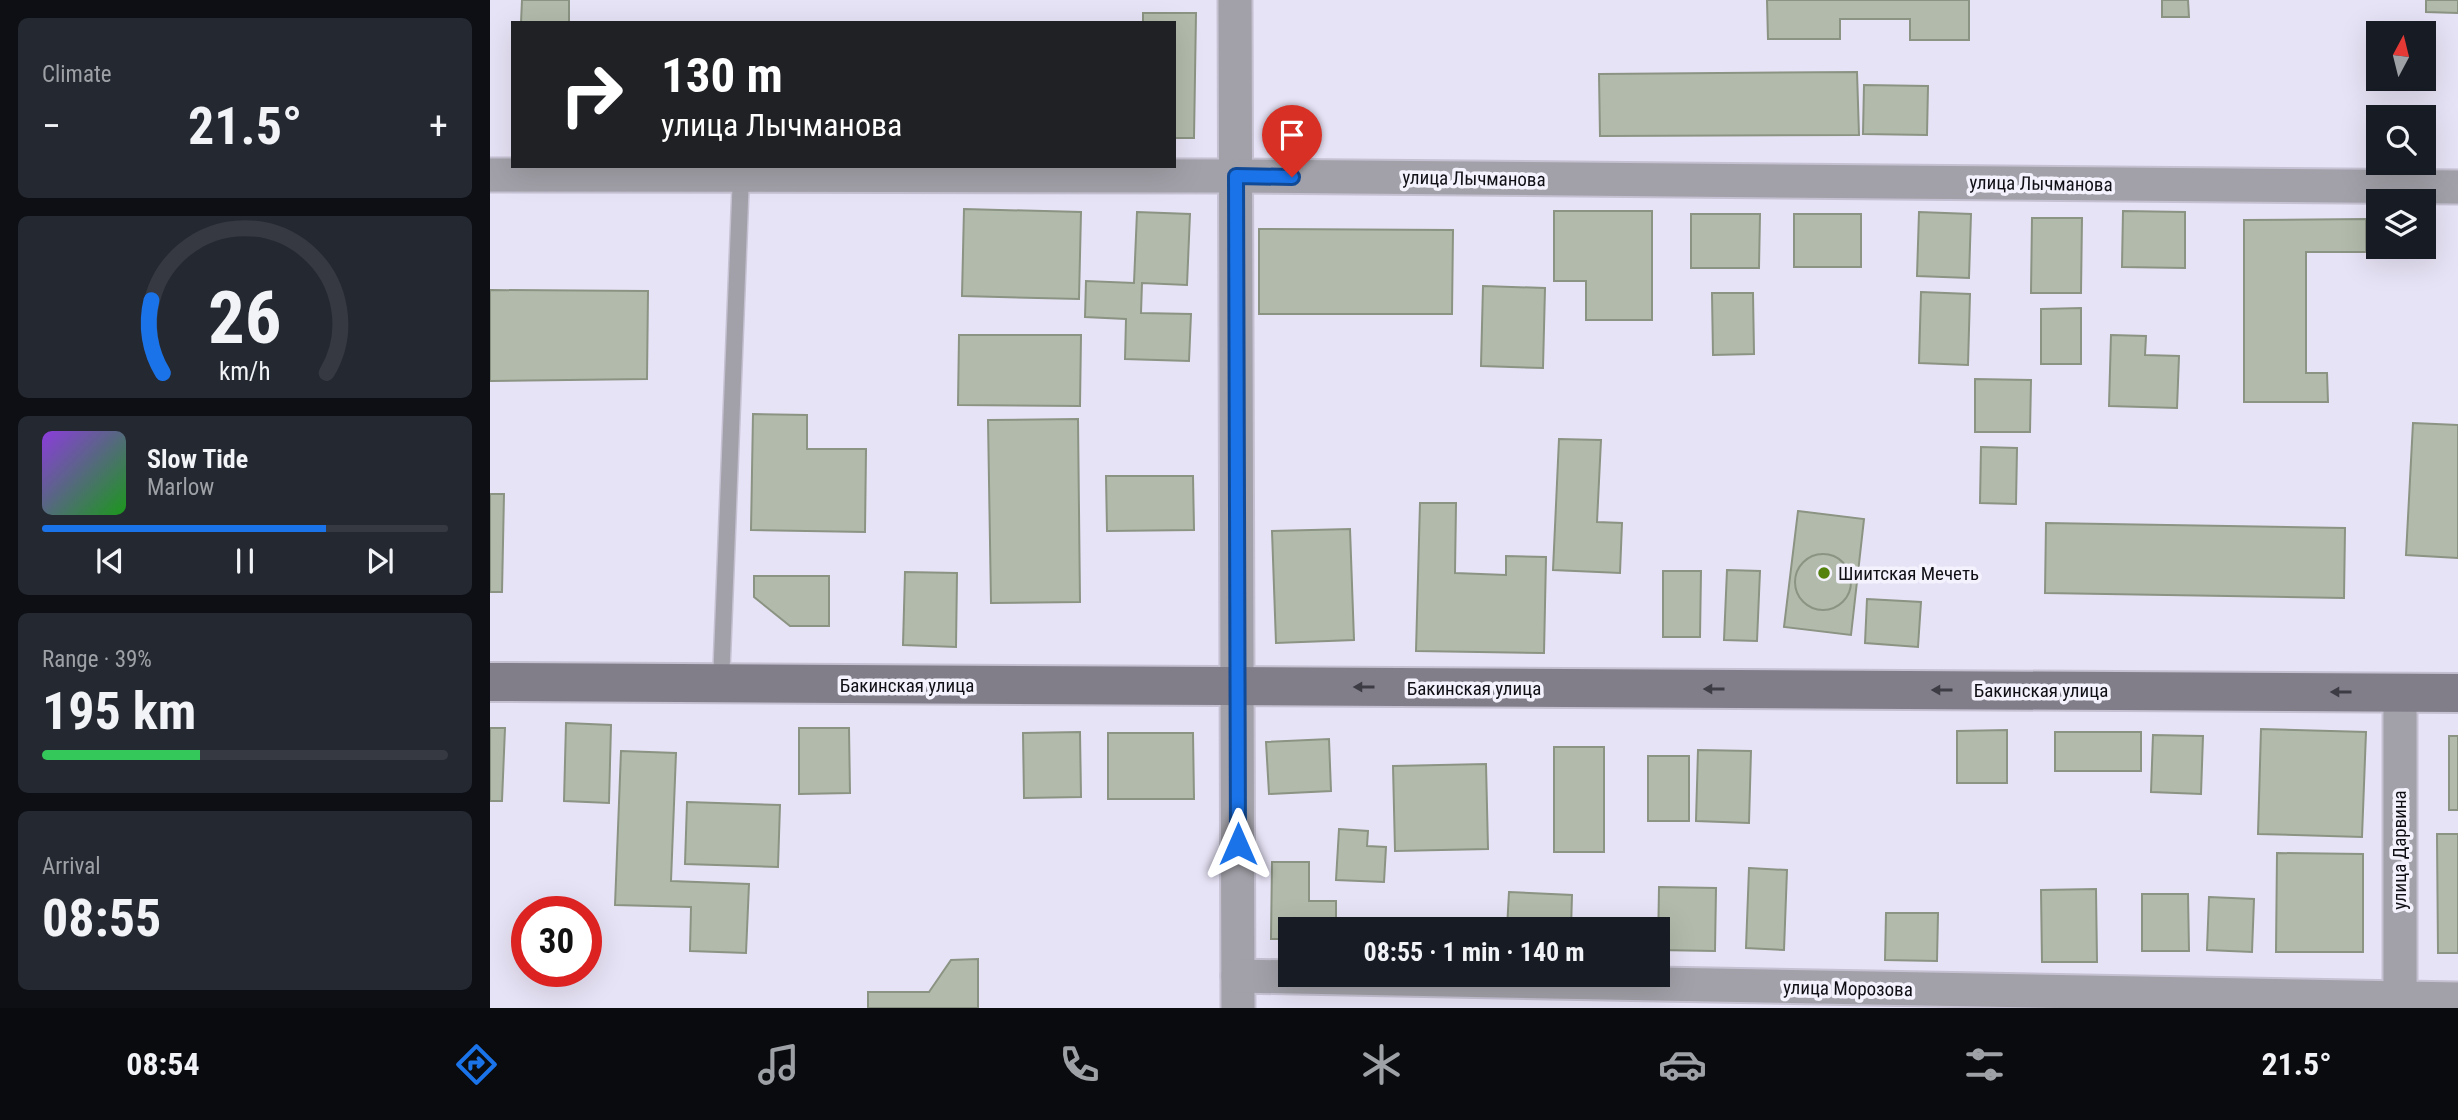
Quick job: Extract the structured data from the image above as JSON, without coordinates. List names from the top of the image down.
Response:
{
  "streets": {
    "main road": ["Бакинская улица"],
    "street": ["улица Лычманова", "улица Дарвина", "улица Морозова"]
  },
  "crossings": [
    ["Бакинская улица", "улица Дарвина"],
    ["улица Дарвина", "улица Морозова"]
  ],
  "one_way": ["Бакинская улица"],
  "places": ["Шиитская Мечеть"],
  "north": "top",
  "page": {
    "tile": [
      "Climate",
      ["Range · 39%", "195 km"],
      ["Arrival", "08:55"]
    ],
    "turn": ["130 m", "улица Лычманова"],
    "heat": ["−", "21.5°", "+"],
    "song": ["Slow Tide", "Marlow"],
    "limit": "30",
    "trip": "08:55 · 1 min · 140 m",
    "tabs": ["08:54", "21.5°"],
    "gauge": ["26", "km/h"]
  }
}
